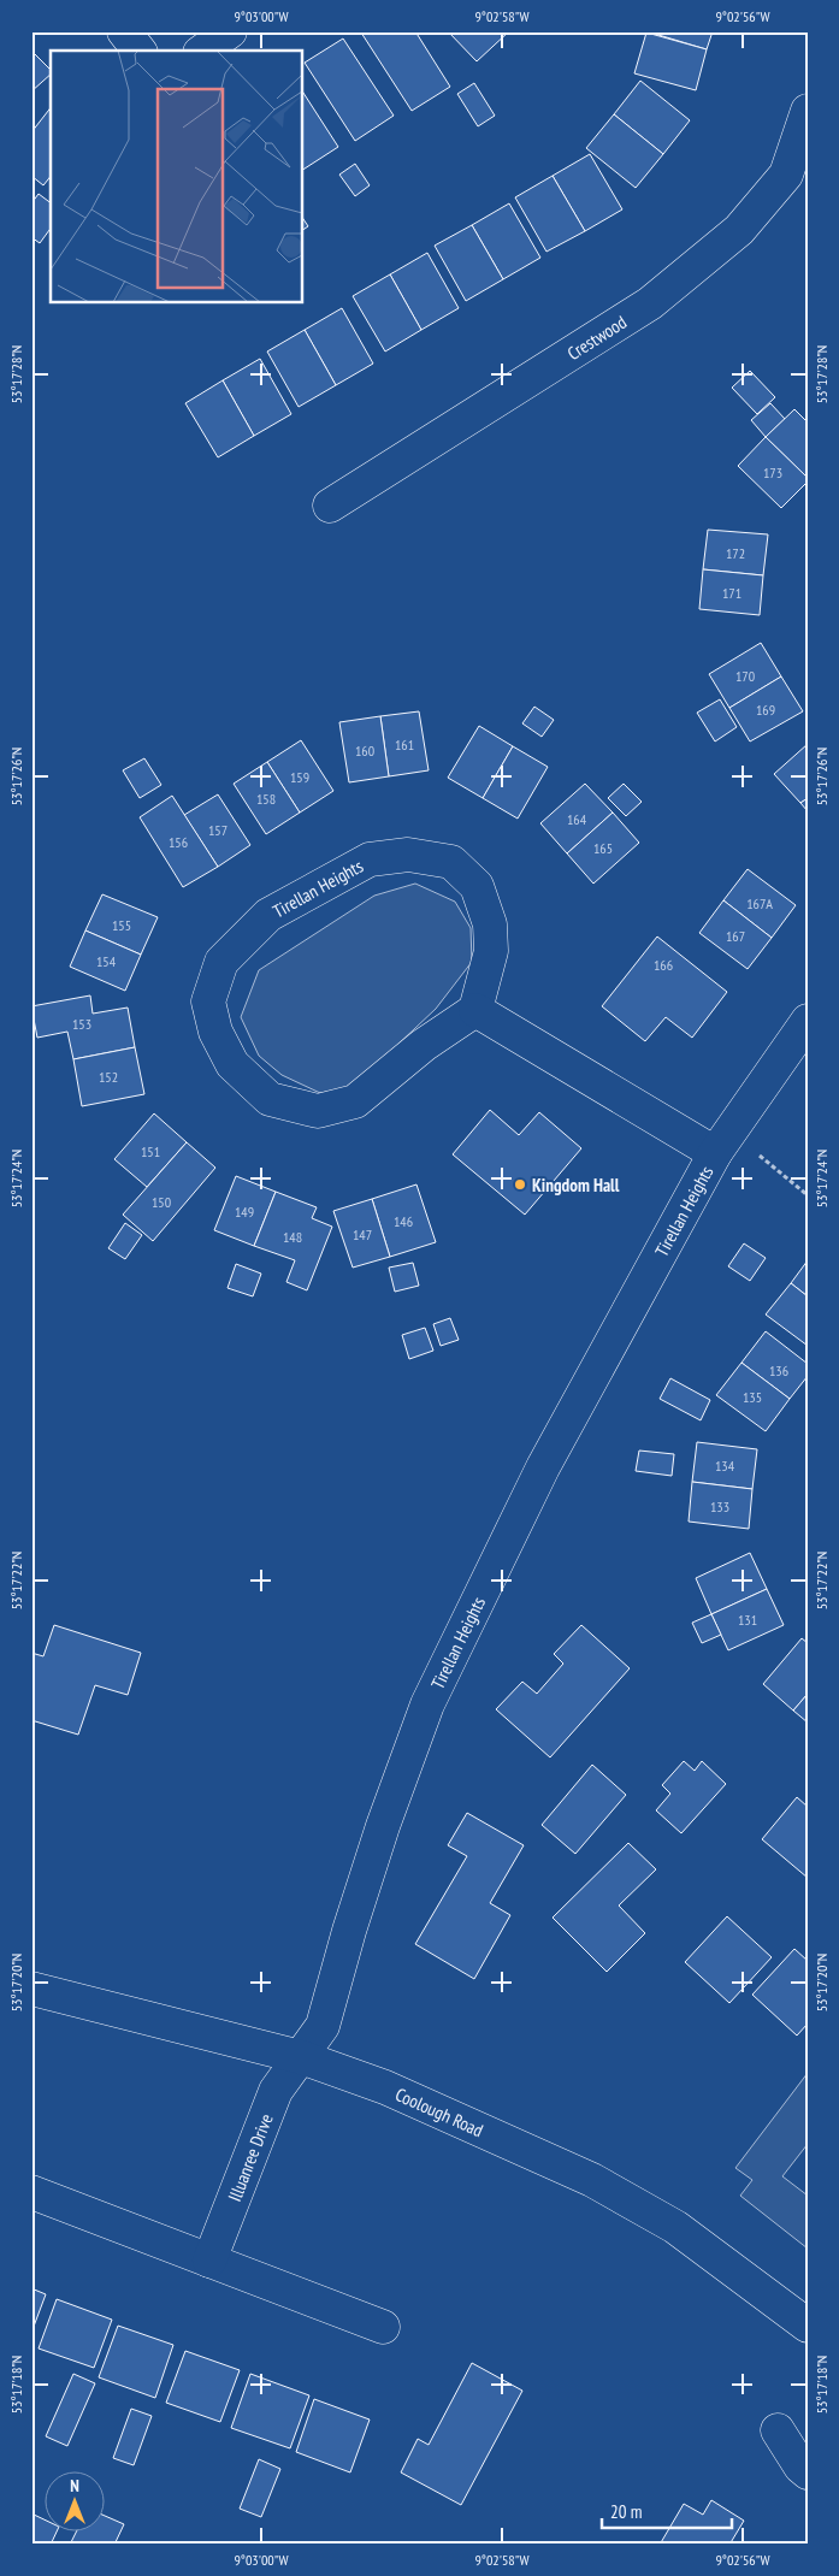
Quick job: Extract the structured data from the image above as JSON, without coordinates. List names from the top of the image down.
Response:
{
  "streets": {
    "street": [
      "Crestwood",
      "Tirellan Heights",
      "Coolough Road",
      "Illuanree Drive"
    ]
  },
  "crossings": [
    ["Tirellan Heights", "Coolough Road"],
    ["Tirellan Heights", "Illuanree Drive"],
    ["Coolough Road", "Illuanree Drive"]
  ],
  "places": ["Kingdom Hall"],
  "house_numbers": [
    "173",
    "172",
    "171",
    "170",
    "169",
    "161",
    "160",
    "159",
    "158",
    "164",
    "157",
    "156",
    "165",
    "167A",
    "155",
    "167",
    "154",
    "166",
    "153",
    "152",
    "151",
    "150",
    "149",
    "146",
    "147",
    "148",
    "136",
    "135",
    "134",
    "133",
    "131"
  ],
  "scale_bar": "20 m",
  "north": "top",
  "coordinates": [
    "9°03'00\"W",
    "9°02'58\"W",
    "9°02'56\"W",
    "53°17'28\"N",
    "53°17'26\"N",
    "53°17'24\"N",
    "53°17'22\"N",
    "53°17'20\"N",
    "53°17'18\"N"
  ]
}
